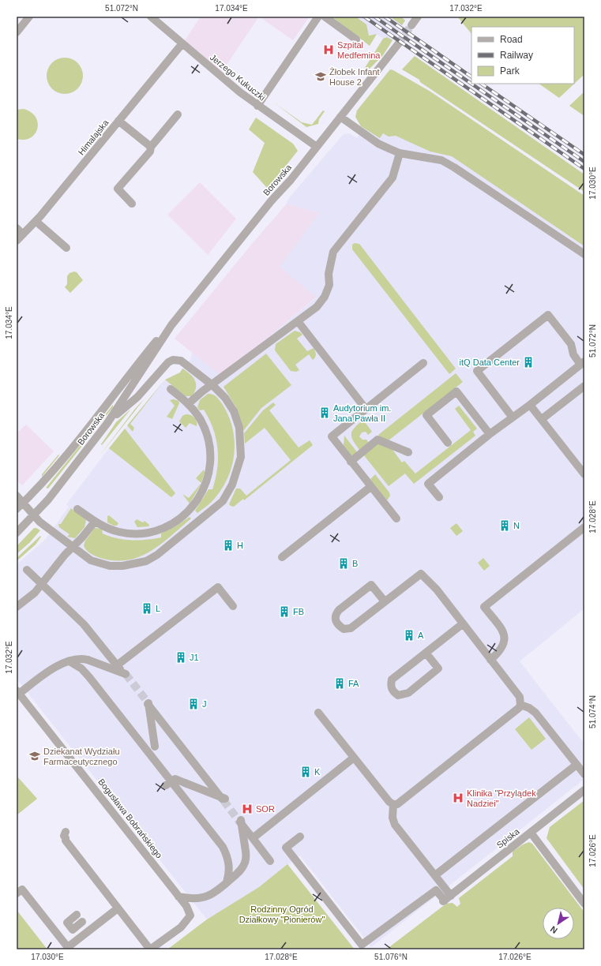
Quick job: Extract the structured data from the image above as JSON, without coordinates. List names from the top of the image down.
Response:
{
  "streets": {
    "street": [
      "Jerzego Kukuczki",
      "Himalajska",
      "Borowska",
      "Bogusława Bobrańskiego",
      "Spiska"
    ]
  },
  "crossings": [
    ["Jerzego Kukuczki", "Himalajska"],
    ["Jerzego Kukuczki", "Borowska"]
  ],
  "parks": ["Rodzinny Ogród Działkowy \"Pionierów\""],
  "places": {
    "hospital": ["Szpital Medfemina", "Klinika \"Przylądek Nadziei\"", "SOR"],
    "school or university": ["Żłobek Infant House 2", "Dziekanat Wydziału Farmaceutycznego"],
    "building": [
      "itQ Data Center",
      "Audytorium im. Jana Pawła II",
      "N",
      "H",
      "B",
      "L",
      "FB",
      "A",
      "J1",
      "FA",
      "J",
      "K"
    ]
  },
  "legend": ["Road", "Railway", "Park"],
  "north": "bottom left",
  "coordinates": [
    "51.072°N",
    "17.034°E",
    "17.032°E",
    "17.030°E",
    "17.028°E",
    "51.074°N",
    "17.026°E",
    "51.076°N"
  ]
}
